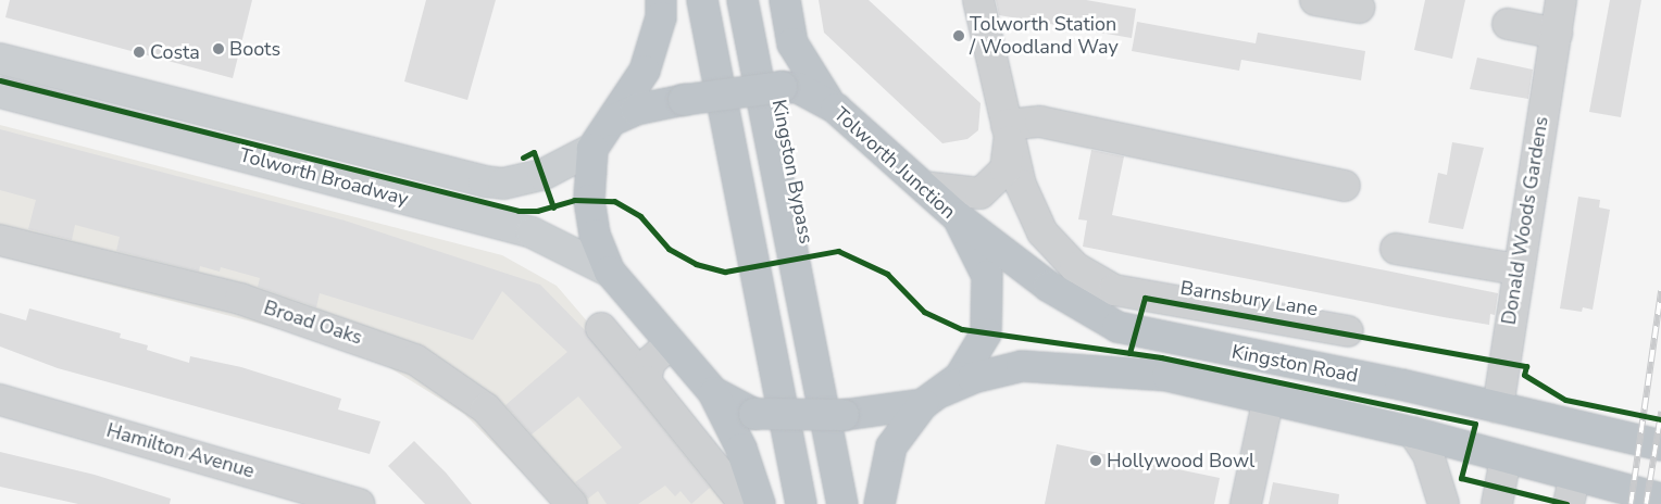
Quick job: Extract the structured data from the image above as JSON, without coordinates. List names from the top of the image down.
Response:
{
  "streets": {
    "highway": ["Tolworth Junction", "Kingston Bypass", "Kingston Road"],
    "main road": ["Tolworth Broadway"],
    "street": [
      "Donald Woods Gardens",
      "Barnsbury Lane",
      "Broad Oaks",
      "Hamilton Avenue"
    ]
  },
  "crossings": [
    ["Tolworth Junction", "Tolworth Broadway"],
    ["Tolworth Junction", "Barnsbury Lane"],
    ["Tolworth Junction", "Kingston Road"],
    ["Donald Woods Gardens", "Kingston Road"]
  ],
  "places": [
    "Tolworth Station / Woodland Way",
    "Boots",
    "Costa",
    "Hollywood Bowl"
  ]
}
